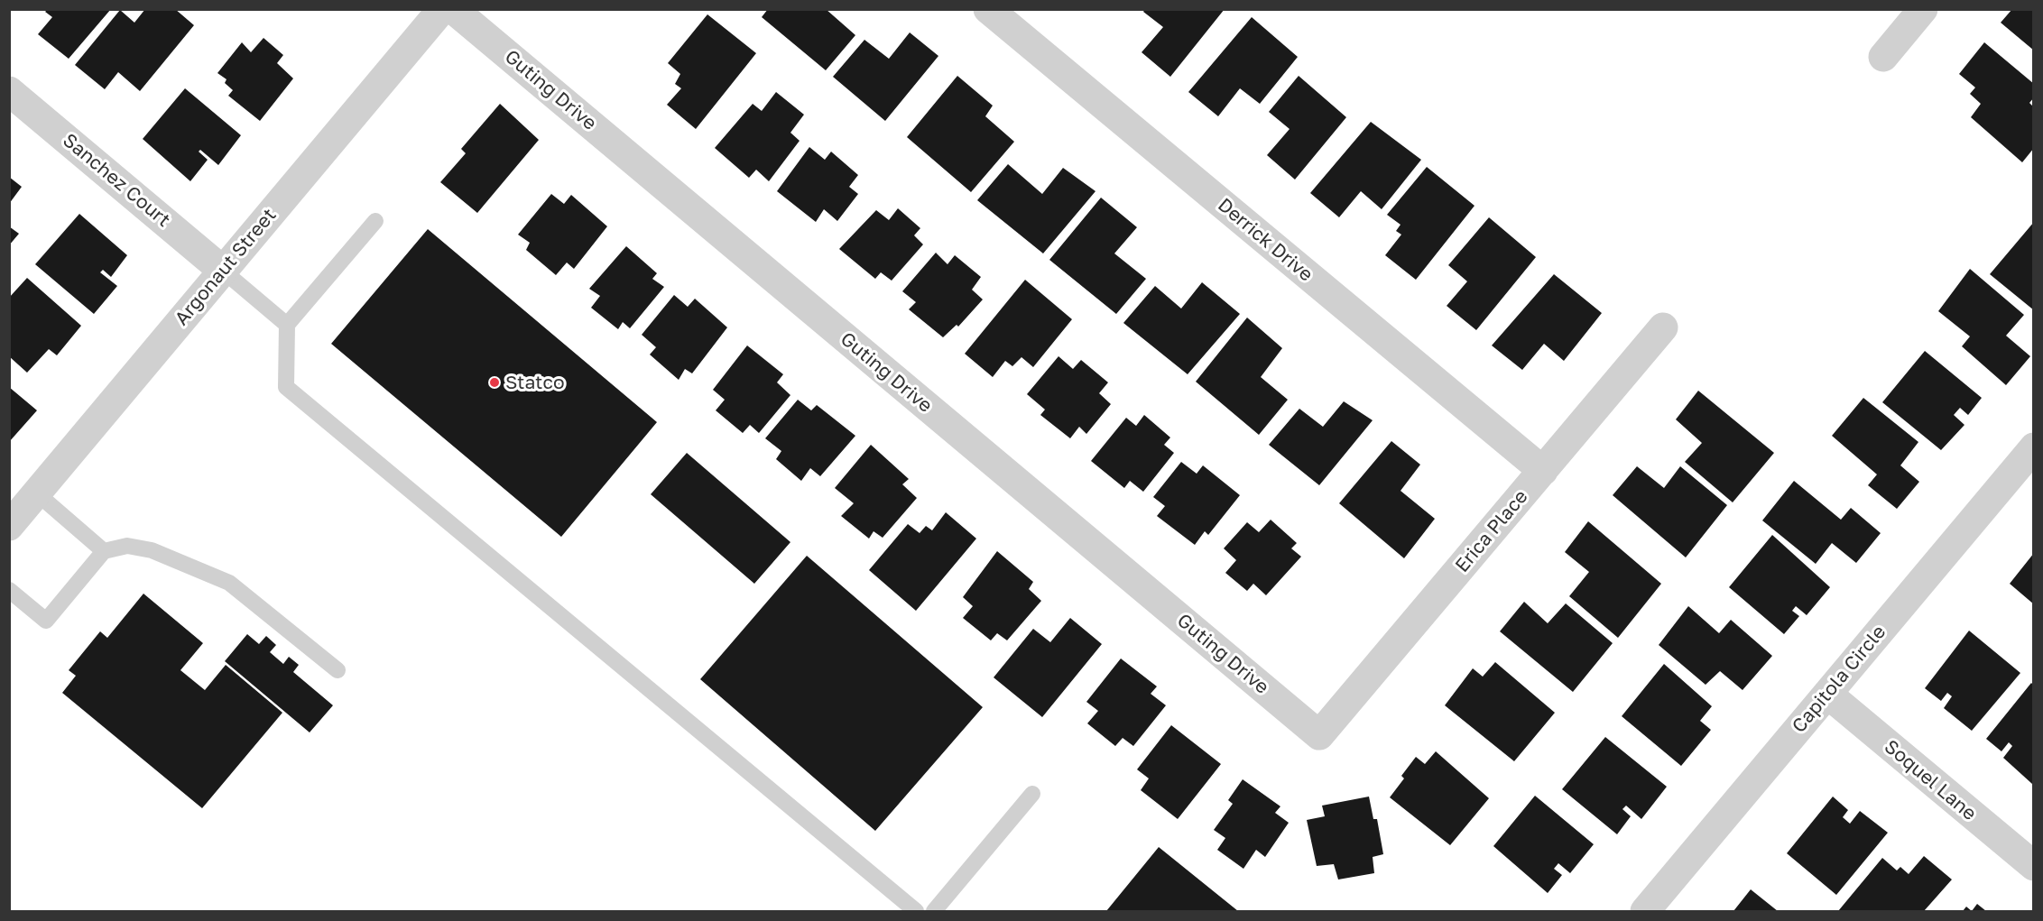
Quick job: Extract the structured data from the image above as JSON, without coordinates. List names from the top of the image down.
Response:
{
  "streets": {
    "street": [
      "Guting Drive",
      "Sanchez Court",
      "Derrick Drive",
      "Argonaut Street",
      "Erica Place",
      "Capitola Circle",
      "Soquel Lane"
    ]
  },
  "crossings": [
    ["Guting Drive", "Erica Place"],
    ["Sanchez Court", "Argonaut Street"],
    ["Derrick Drive", "Erica Place"],
    ["Capitola Circle", "Soquel Lane"]
  ],
  "places": ["Statco"]
}
